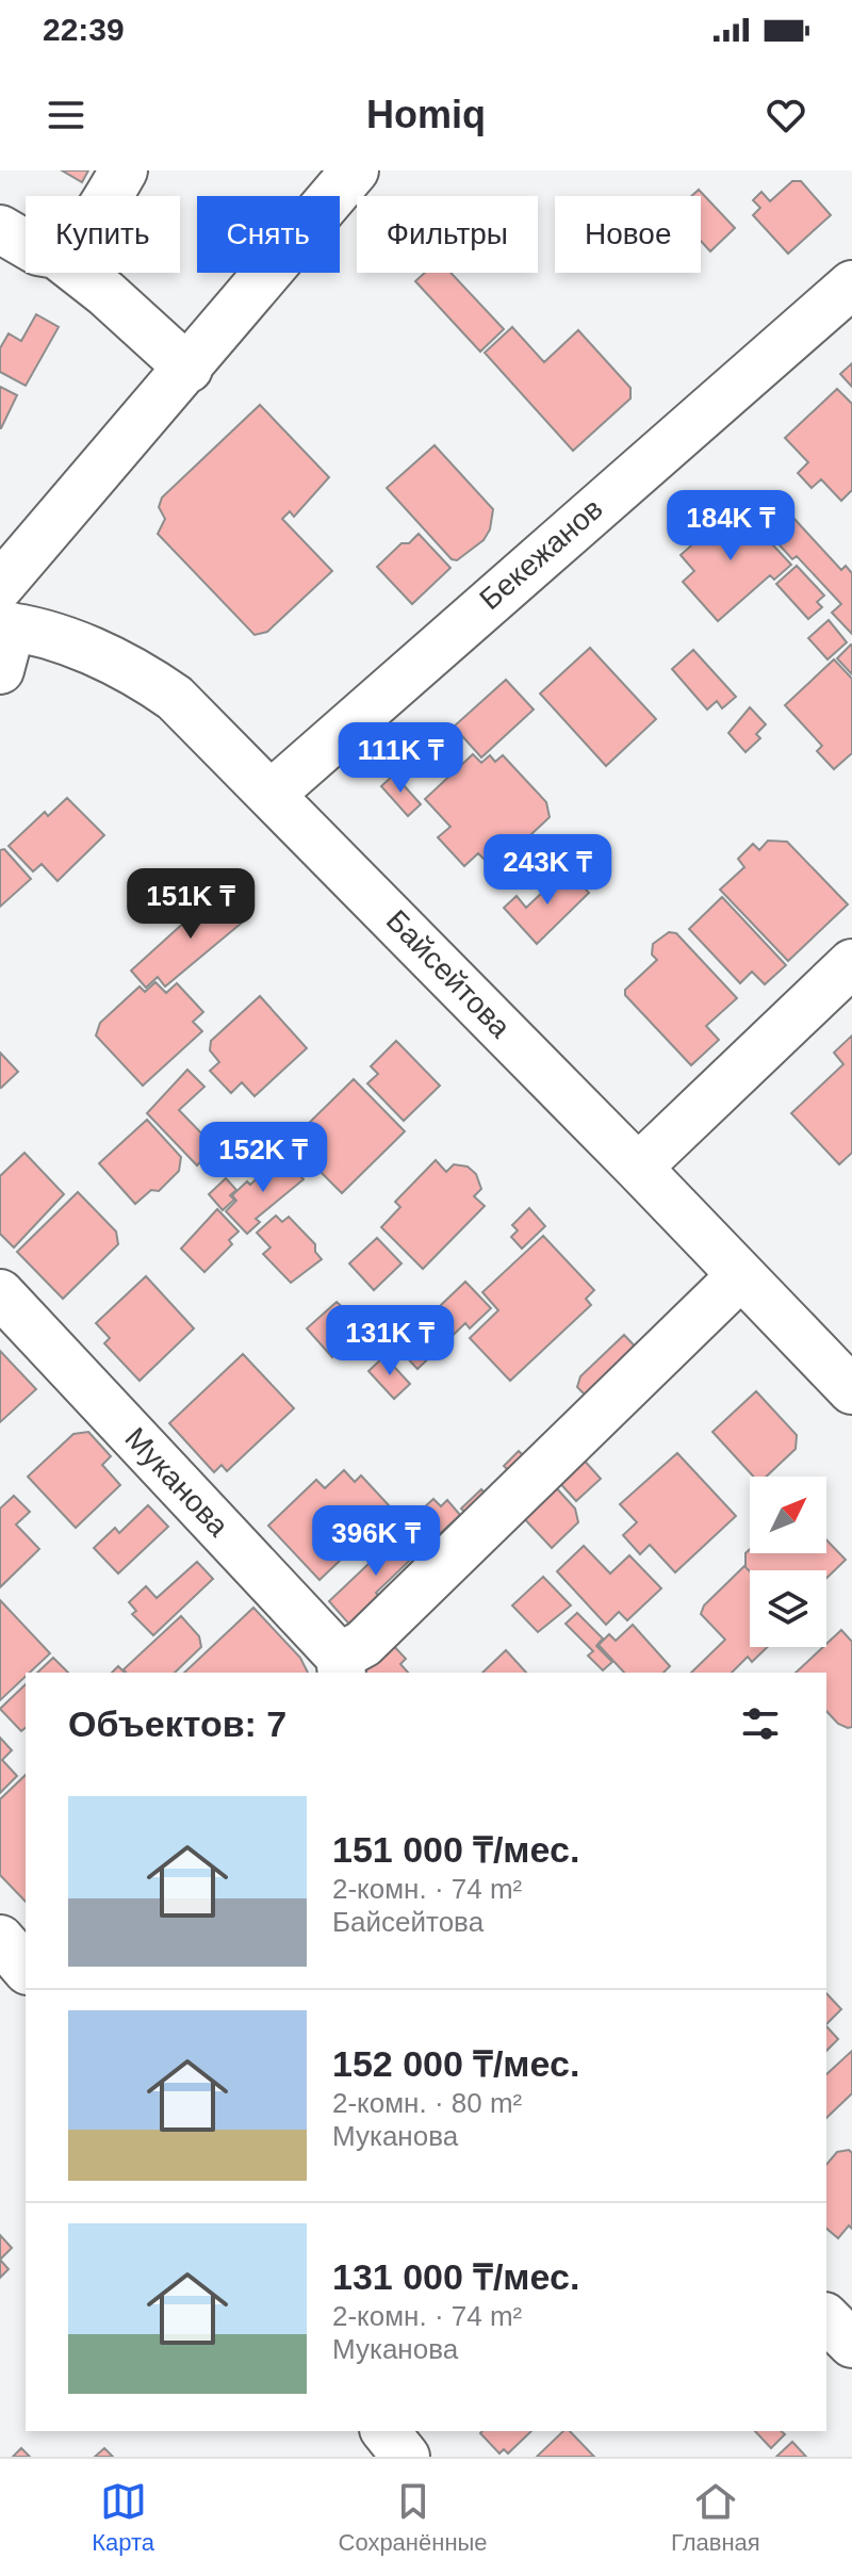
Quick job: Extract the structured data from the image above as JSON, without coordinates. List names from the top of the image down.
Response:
{
  "streets": {
    "street": ["Бекежанов", "Байсейтова", "Муканова"]
  },
  "crossings": [
    ["Бекежанов", "Байсейтова"]
  ],
  "north": "top right",
  "page": {
    "status": "22:39",
    "header": "Homiq",
    "chip": [
      "Купить",
      "Снять",
      "Фильтры",
      "Новое"
    ],
    "price": [
      "184K ₸",
      "111K ₸",
      "243K ₸",
      "151K ₸",
      "152K ₸",
      "131K ₸",
      "396K ₸"
    ],
    "heading": "Объектов: 7",
    "list": [
      {
        "name": "151 000 ₸/мес.",
        "note": "2-комн. · 74 m² · Байсейтова"
      },
      {
        "name": "152 000 ₸/мес.",
        "note": "2-комн. · 80 m² · Муканова"
      },
      {
        "name": "131 000 ₸/мес.",
        "note": "2-комн. · 74 m² · Муканова"
      }
    ],
    "tabs": ["Карта", "Сохранённые", "Главная"]
  }
}
